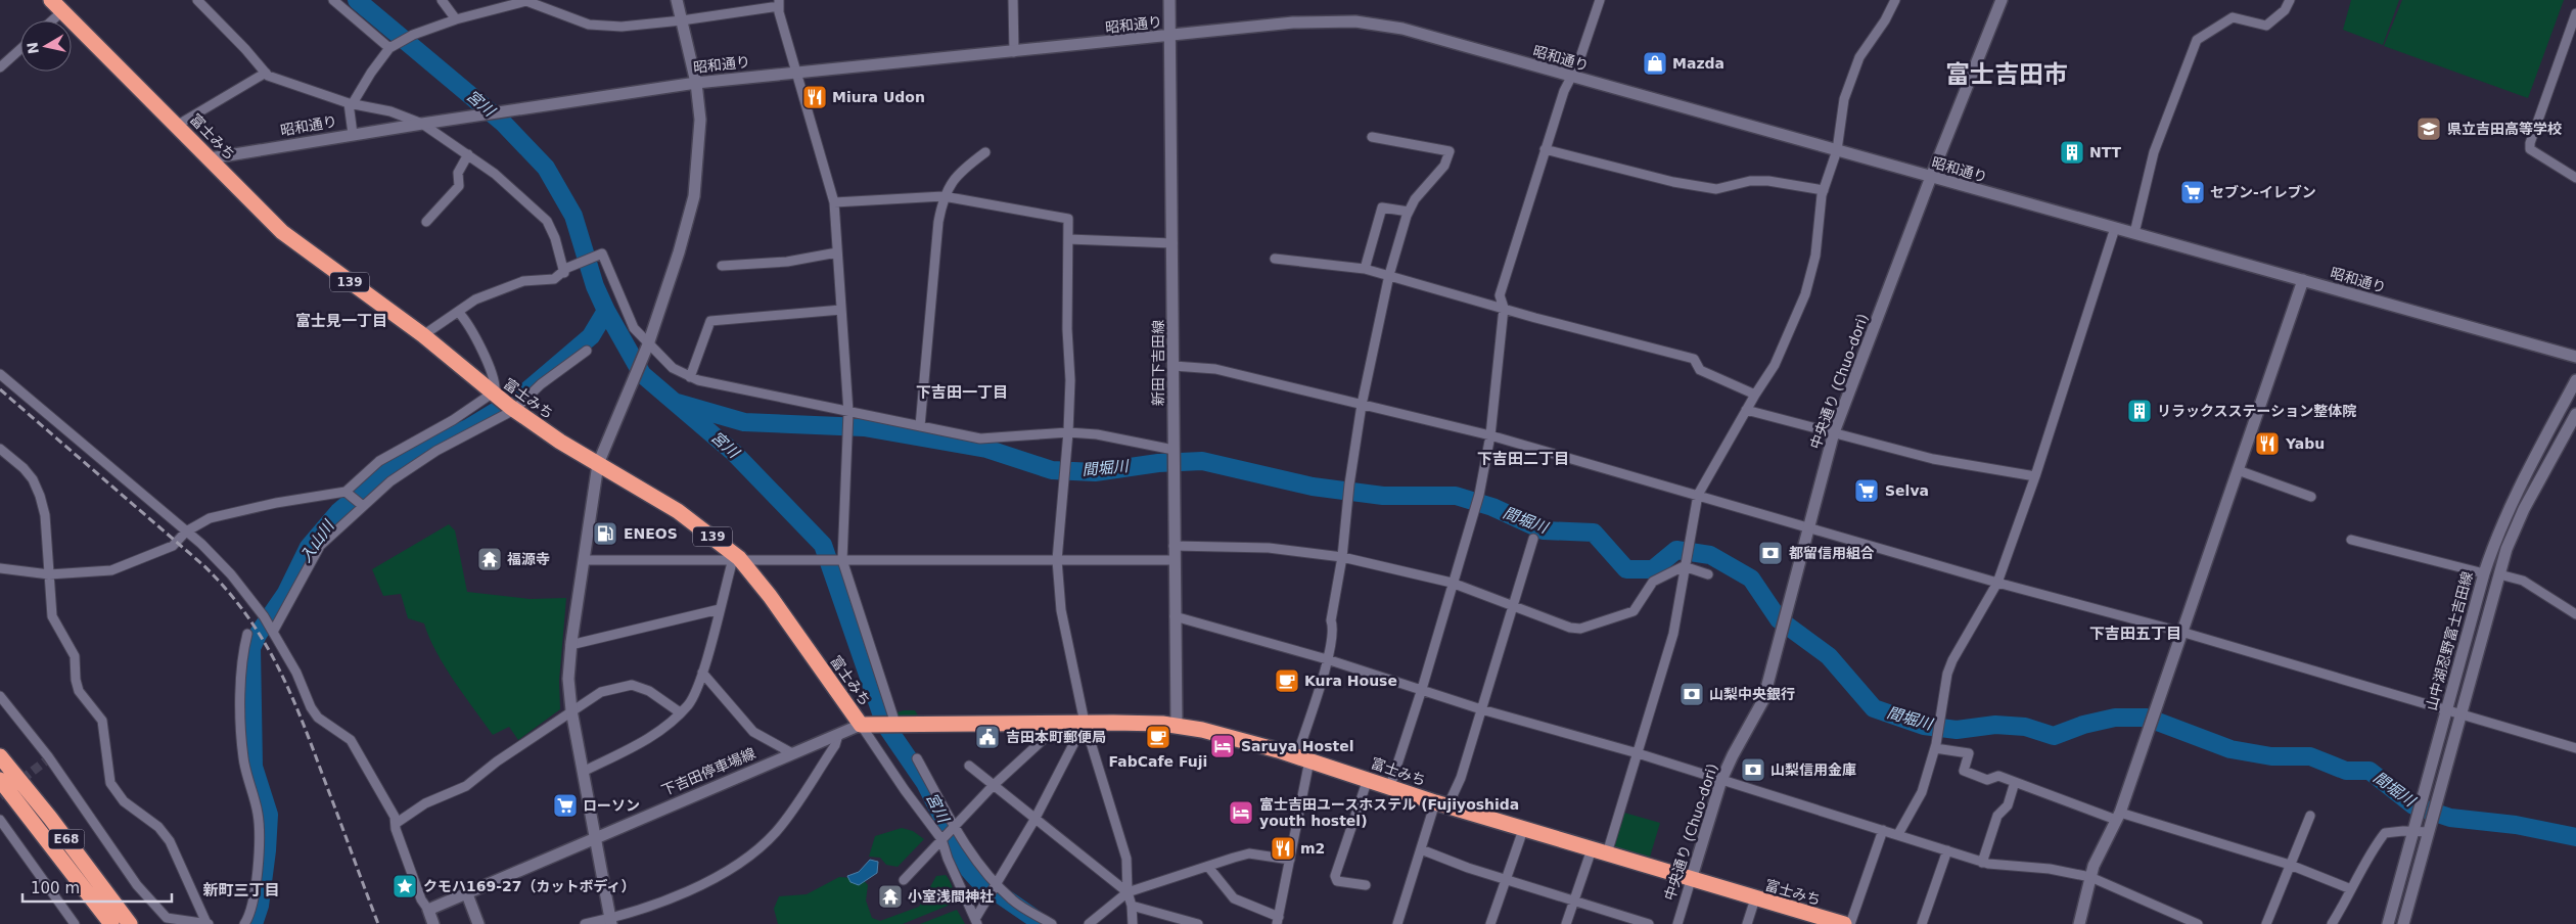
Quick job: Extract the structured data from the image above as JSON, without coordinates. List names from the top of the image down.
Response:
{
  "streets": {
    "highway": ["富士みち", "139", "E68"],
    "street": [
      "昭和通り",
      "新田下吉田線",
      "中央通り (Chuo-dori)",
      "山中湖忍野富士吉田線",
      "下吉田停車場線"
    ]
  },
  "crossings": [
    ["昭和通り", "富士みち"],
    ["昭和通り", "新田下吉田線"],
    ["昭和通り", "中央通り (Chuo-dori)"],
    ["富士みち", "新田下吉田線"],
    ["富士みち", "中央通り (Chuo-dori)"],
    ["富士みち", "下吉田停車場線"]
  ],
  "districts": [
    "富士吉田市",
    "富士見一丁目",
    "下吉田一丁目",
    "下吉田二丁目",
    "下吉田五丁目",
    "新町三丁目"
  ],
  "water": ["宮川", "間堀川", "入山川"],
  "places": {
    "shop": ["Mazda"],
    "restaurant": ["Miura Udon", "Yabu", "m2"],
    "school or university": ["県立吉田高等学校"],
    "building": ["NTT", "リラックスステーション整体院"],
    "supermarket": ["セブン-イレブン", "Selva", "ローソン"],
    "fuel station": ["ENEOS"],
    "bank": ["都留信用組合", "山梨中央銀行", "山梨信用金庫"],
    "temple": ["福源寺", "小室浅間神社"],
    "cafe": ["Kura House", "FabCafe Fuji"],
    "public building": ["吉田本町郵便局"],
    "hotel": ["Saruya Hostel", "富士吉田ユースホステル (Fujiyoshida youth hostel)"],
    "place": ["クモハ169-27（カットボディ）"]
  },
  "scale_bar": "100 m",
  "north": "left"
}
